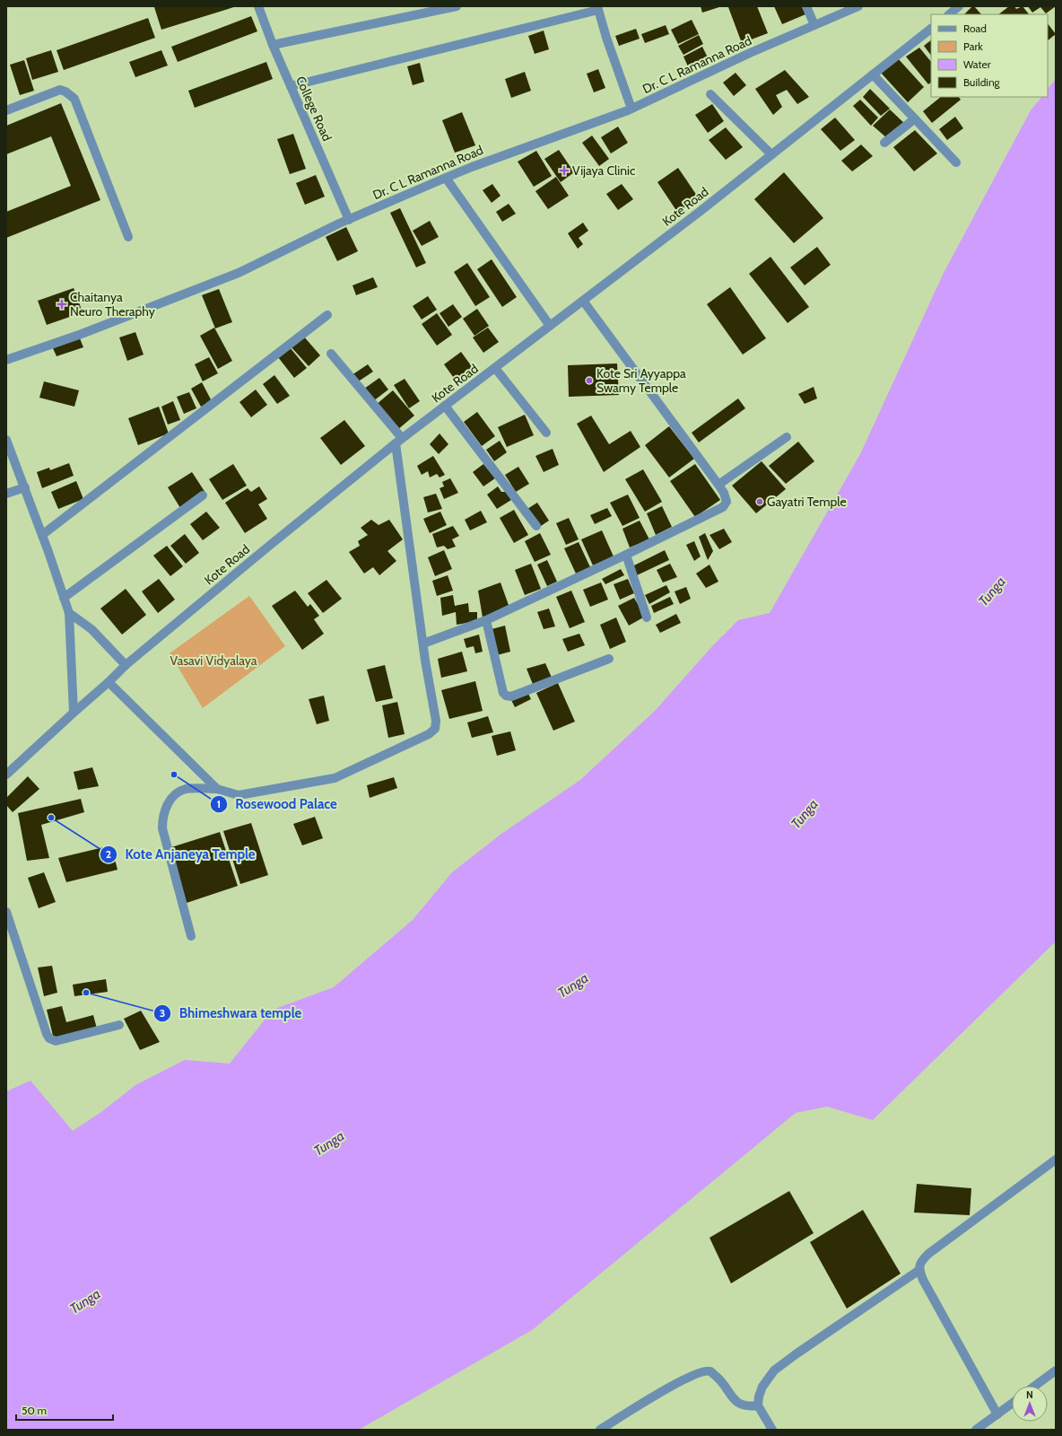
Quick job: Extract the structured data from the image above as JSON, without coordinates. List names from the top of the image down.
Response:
{
  "streets": {
    "street": ["Dr. C L Ramanna Road", "College Road", "Kote Road"]
  },
  "crossings": [
    ["Dr. C L Ramanna Road", "College Road"]
  ],
  "water": ["Tunga"],
  "parks": ["Vasavi Vidyalaya"],
  "places": {
    "health": ["Vijaya Clinic", "Chaitanya Neuro Theraphy"],
    "other": [
      "Kote Sri Ayyappa Swamy Temple",
      "Gayatri Temple",
      "Rosewood Palace",
      "Kote Anjaneya Temple",
      "Bhimeshwara temple"
    ]
  },
  "legend": [
    "Road",
    "Park",
    "Water",
    "Building"
  ],
  "scale_bar": "50 m",
  "north": "top"
}
